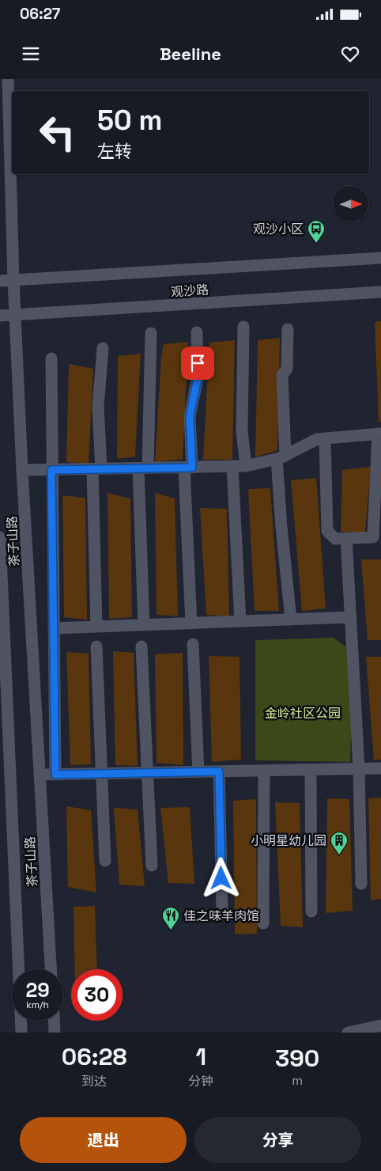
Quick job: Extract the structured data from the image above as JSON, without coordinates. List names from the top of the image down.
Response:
{
  "streets": {
    "street": ["观沙路", "茶子山路"]
  },
  "crossings": [
    ["观沙路", "茶子山路"]
  ],
  "parks": ["金岭社区公园"],
  "places": {
    "bus stop": ["观沙小区"],
    "building": ["小明星幼儿园"],
    "restaurant": ["佳之味羊肉馆"]
  },
  "north": "right",
  "page": {
    "status": "06:27",
    "header": "Beeline",
    "turn": ["50 m", "左转"],
    "speed": "29 km/h",
    "limit": "30",
    "eta": [
      "06:28",
      "到达",
      "1",
      "分钟",
      "390",
      "m"
    ],
    "buttons": ["退出", "分享"]
  }
}
